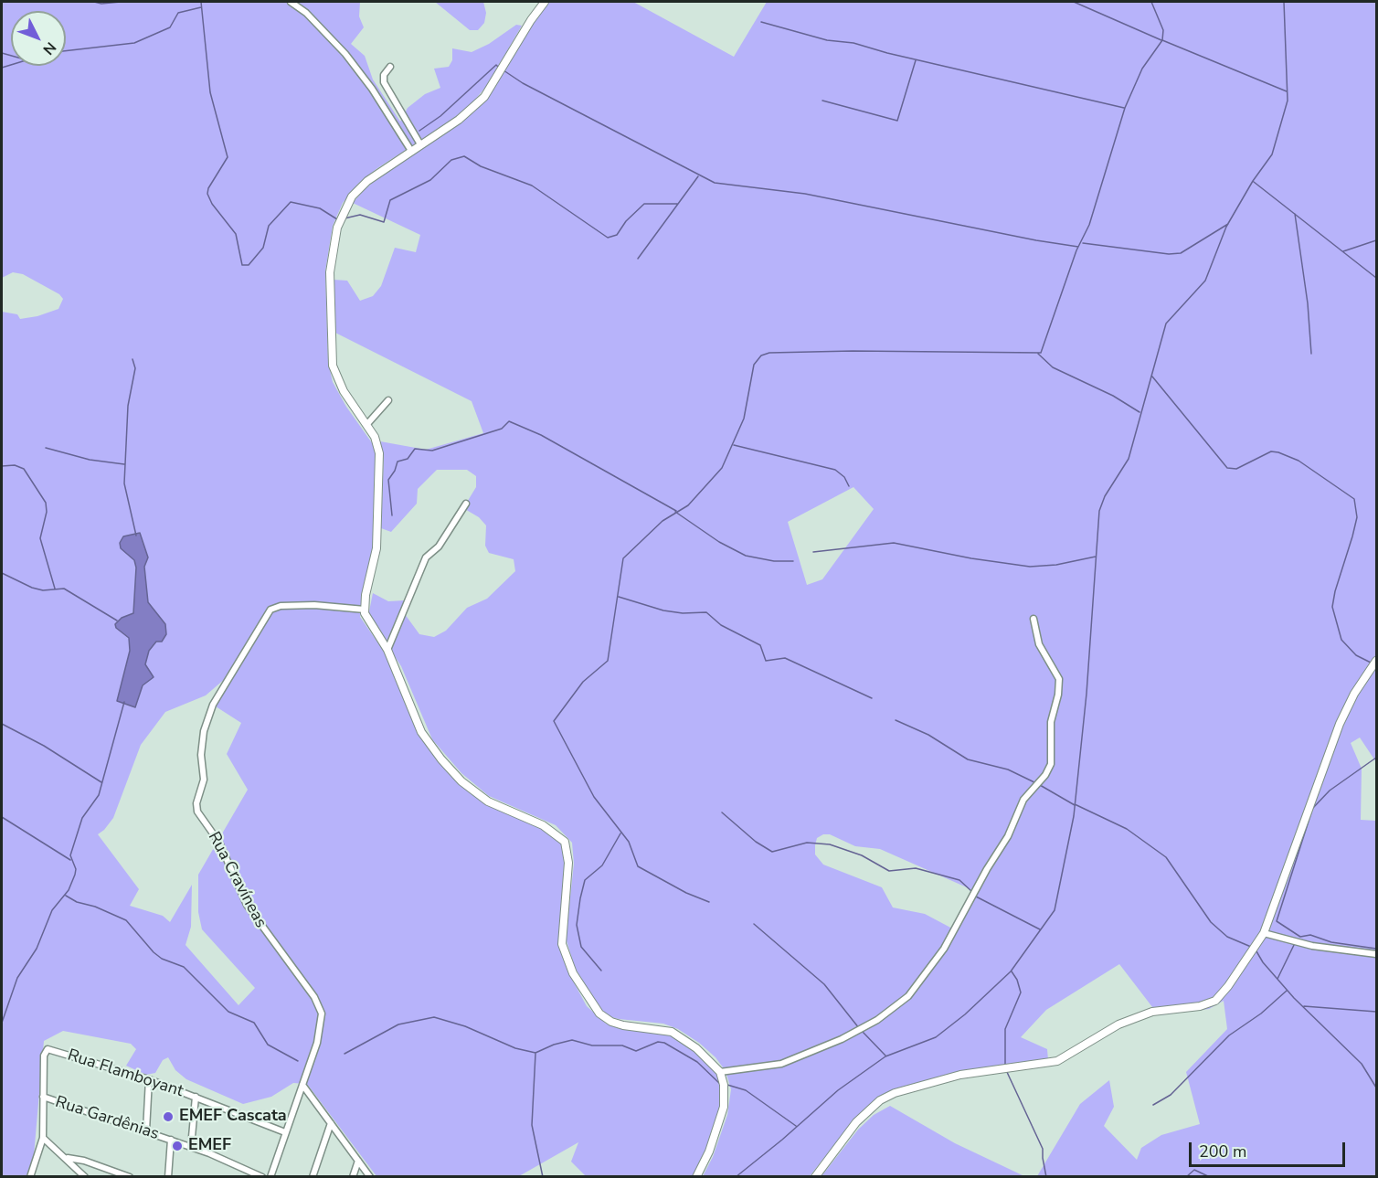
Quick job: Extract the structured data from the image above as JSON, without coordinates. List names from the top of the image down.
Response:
{
  "streets": {
    "street": ["Rua Cravíneas", "Rua Flamboyant", "Rua Gardênias"]
  },
  "crossings": [
    ["Rua Cravíneas", "Rua Flamboyant"],
    ["Rua Flamboyant", "Rua Gardênias"]
  ],
  "places": ["EMEF Cascata", "EMEF"],
  "scale_bar": "200 m",
  "north": "bottom right"
}
